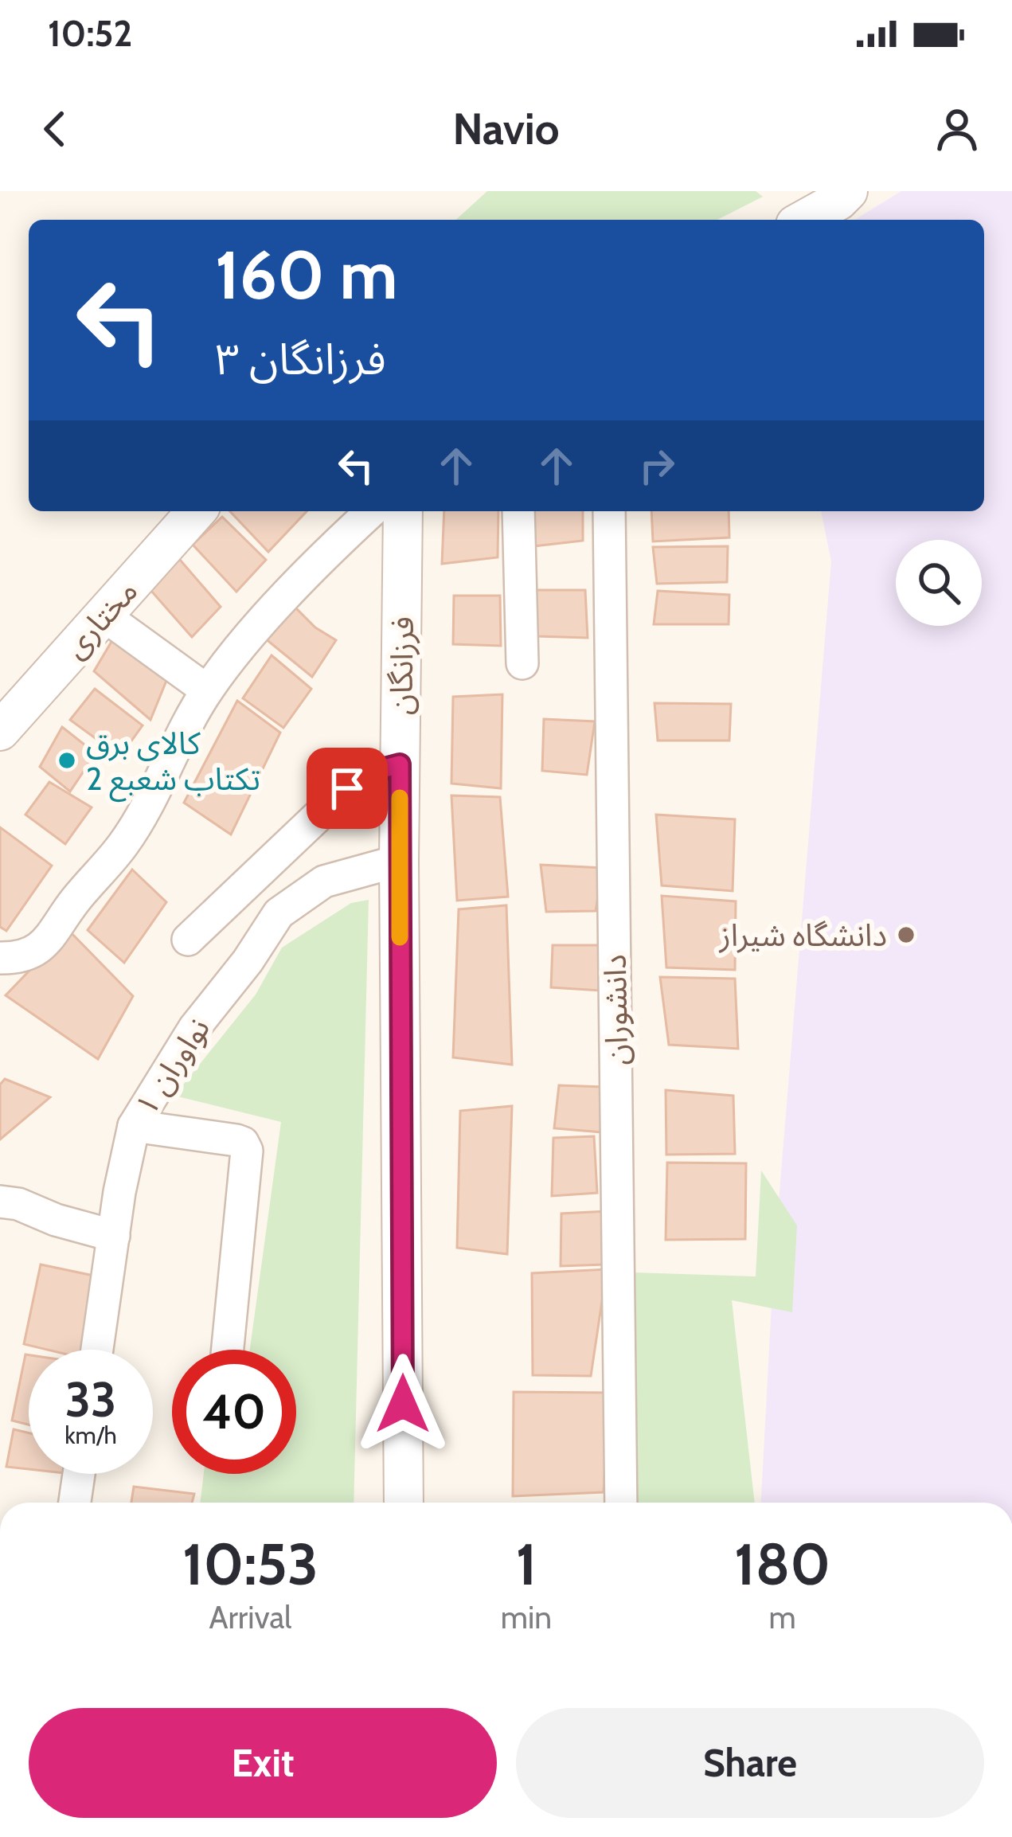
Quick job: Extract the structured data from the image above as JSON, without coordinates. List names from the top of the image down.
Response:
{
  "streets": {
    "street": [
      "مختاری",
      "فرزانگان",
      "دانشوران",
      "نواوران ۱"
    ]
  },
  "crossings": [
    ["فرزانگان", "نواوران ۱"]
  ],
  "places": ["کالای برق تکتاب شعبع 2", "دانشگاه شیراز"],
  "page": {
    "status": "10:52",
    "header": "Navio",
    "turn": ["160 m", "فرزانگان ۳"],
    "speed": "33 km/h",
    "limit": "40",
    "eta": [
      "10:53",
      "Arrival",
      "1",
      "min",
      "180",
      "m"
    ],
    "buttons": ["Exit", "Share"]
  }
}
